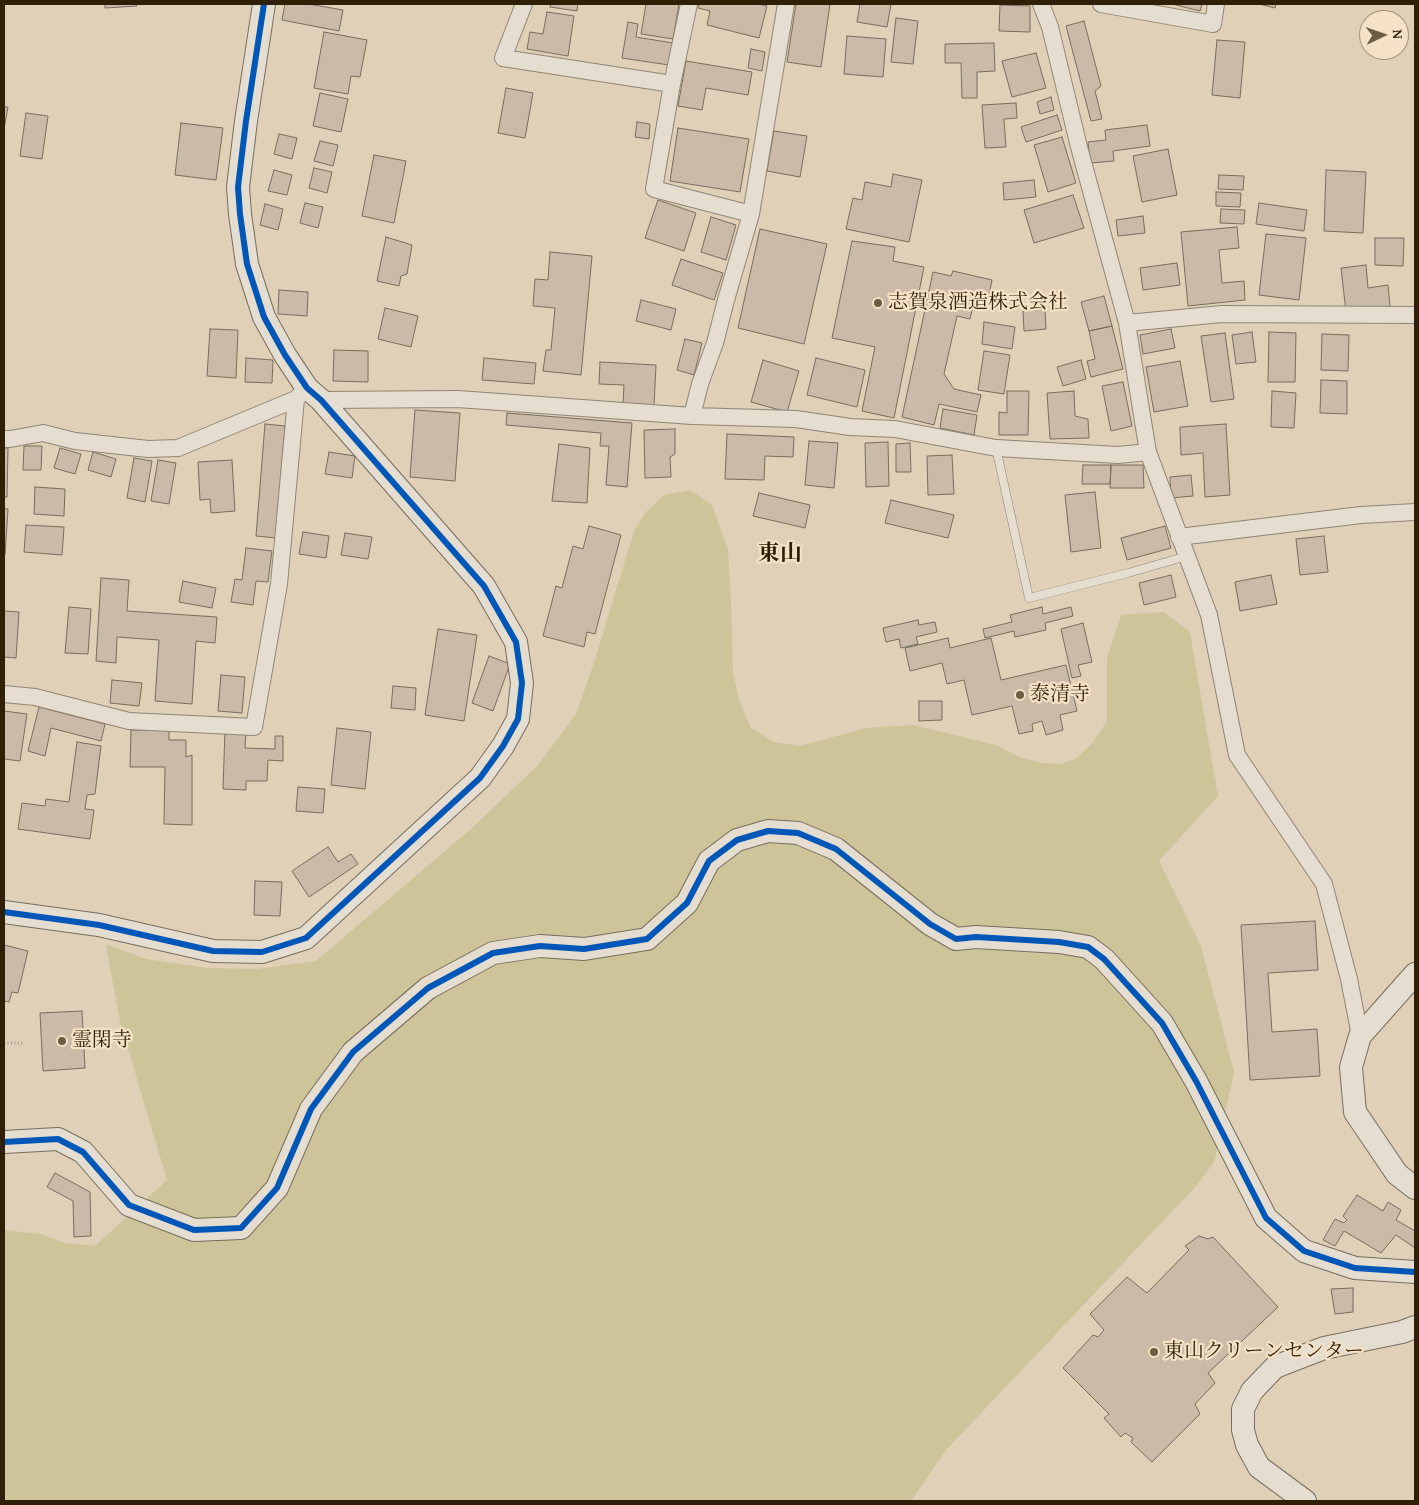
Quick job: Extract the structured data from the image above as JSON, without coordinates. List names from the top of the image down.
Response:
{
  "districts": ["東山"],
  "places": [
    "志賀泉酒造株式会社",
    "泰清寺",
    "霊閑寺",
    "東山クリーンセンター"
  ],
  "north": "right"
}
